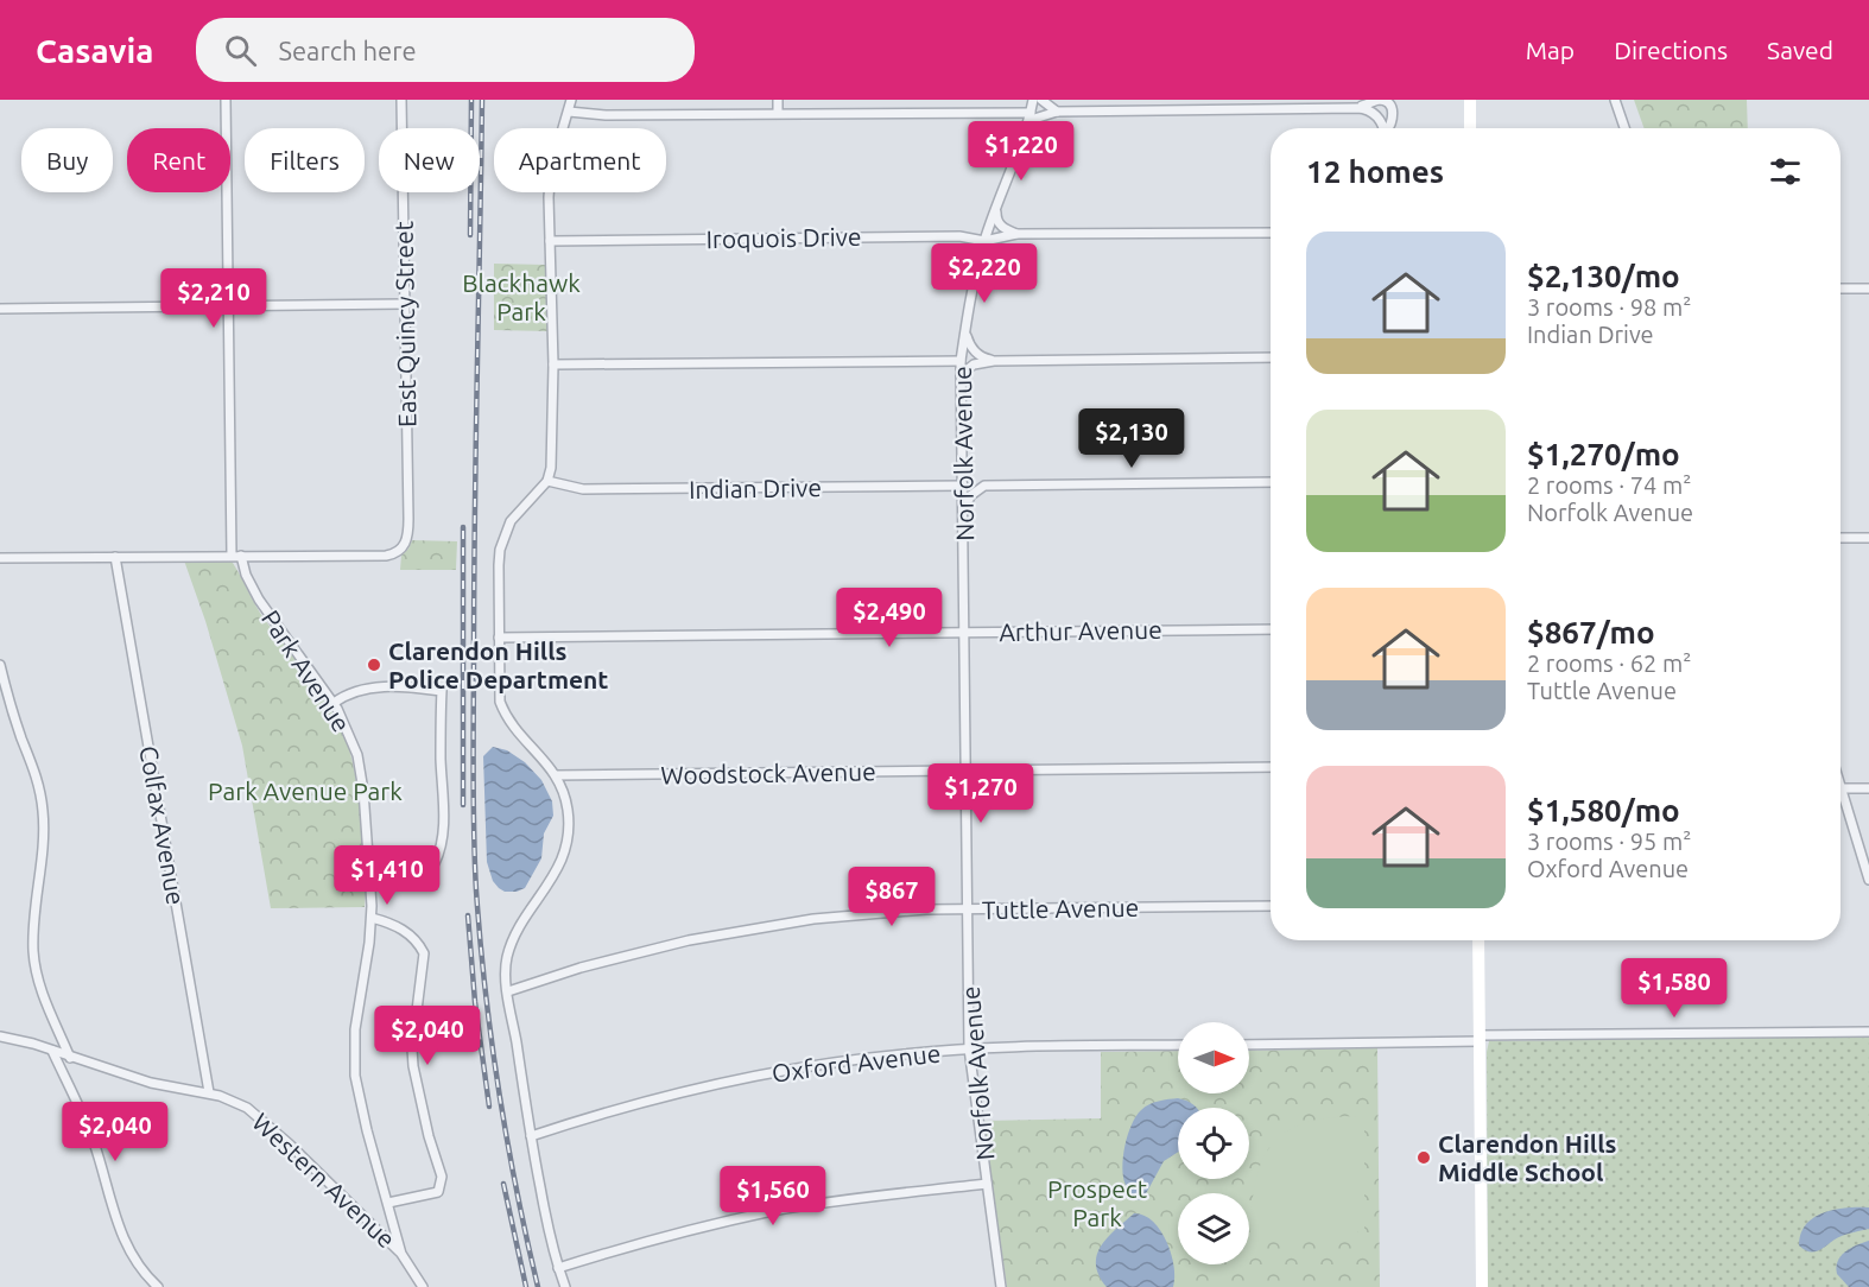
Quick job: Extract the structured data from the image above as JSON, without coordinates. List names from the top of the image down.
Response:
{
  "streets": {
    "street": [
      "Iroquois Drive",
      "East Quincy Street",
      "Norfolk Avenue",
      "Indian Drive",
      "Arthur Avenue",
      "Park Avenue",
      "Woodstock Avenue",
      "Colfax Avenue",
      "Tuttle Avenue",
      "Oxford Avenue",
      "Western Avenue"
    ]
  },
  "crossings": [
    ["Iroquois Drive", "Norfolk Avenue"],
    ["East Quincy Street", "Park Avenue"],
    ["Norfolk Avenue", "Indian Drive"],
    ["Norfolk Avenue", "Arthur Avenue"],
    ["Norfolk Avenue", "Woodstock Avenue"],
    ["Norfolk Avenue", "Tuttle Avenue"],
    ["Norfolk Avenue", "Oxford Avenue"],
    ["Park Avenue", "Western Avenue"],
    ["Colfax Avenue", "Western Avenue"]
  ],
  "parks": ["Blackhawk Park", "Park Avenue Park", "Prospect Park"],
  "places": ["Clarendon Hills Police Department", "Clarendon Hills Middle School"],
  "north": "right",
  "page": {
    "header": "Casavia",
    "search": "Search here",
    "nav": ["Map", "Directions", "Saved"],
    "price": [
      "$1,220",
      "$2,220",
      "$2,210",
      "$2,130",
      "$2,490",
      "$1,270",
      "$1,410",
      "$867",
      "$1,580",
      "$2,040",
      "$2,040",
      "$1,560"
    ],
    "chip": [
      "Buy",
      "Rent",
      "Filters",
      "New",
      "Apartment"
    ],
    "heading": "12 homes",
    "list": [
      {
        "name": "$2,130/mo",
        "note": "3 rooms · 98 m² · Indian Drive"
      },
      {
        "name": "$1,270/mo",
        "note": "2 rooms · 74 m² · Norfolk Avenue"
      },
      {
        "name": "$867/mo",
        "note": "2 rooms · 62 m² · Tuttle Avenue"
      },
      {
        "name": "$1,580/mo",
        "note": "3 rooms · 95 m² · Oxford Avenue"
      }
    ]
  }
}
